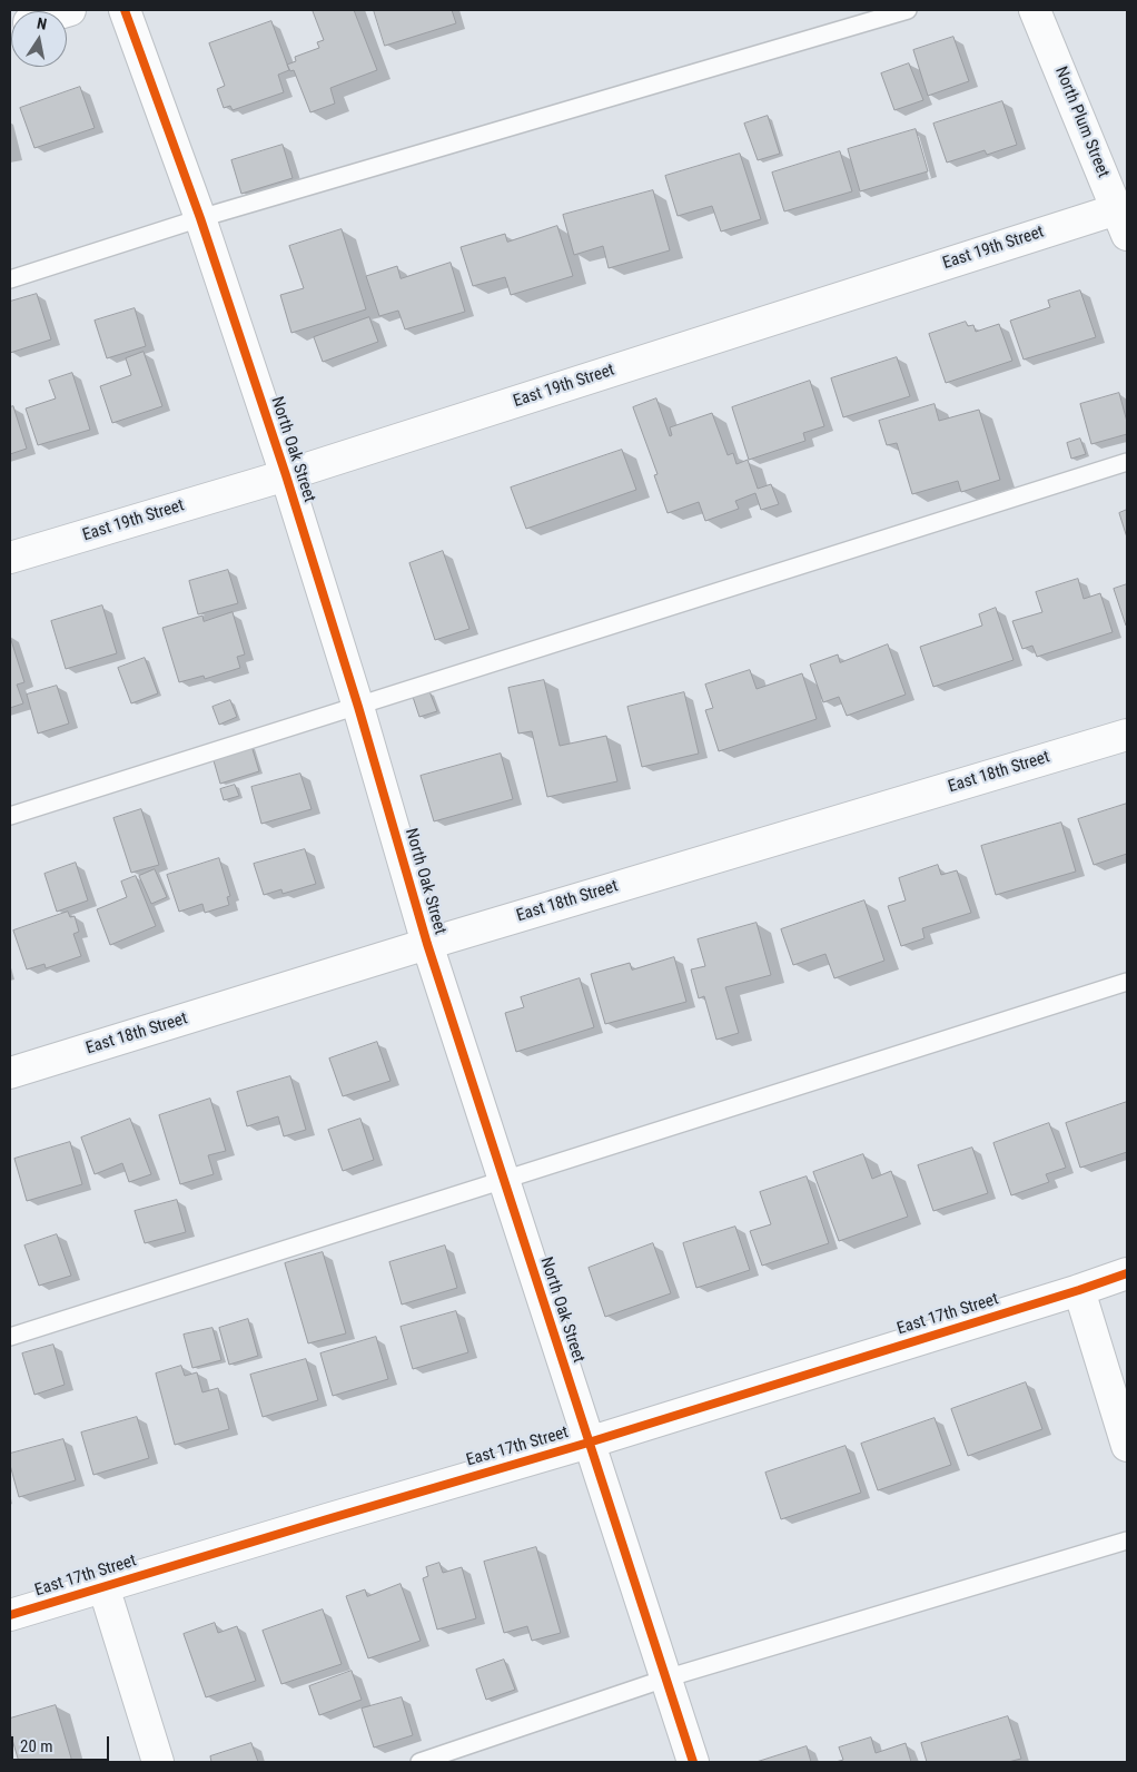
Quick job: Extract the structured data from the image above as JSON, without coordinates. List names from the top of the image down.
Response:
{
  "streets": {
    "street": [
      "North Plum Street",
      "East 19th Street",
      "North Oak Street",
      "East 18th Street",
      "East 17th Street"
    ]
  },
  "crossings": [
    ["North Plum Street", "East 19th Street"],
    ["East 19th Street", "North Oak Street"],
    ["North Oak Street", "East 18th Street"],
    ["North Oak Street", "East 17th Street"]
  ],
  "scale_bar": "20 m",
  "north": "top"
}
